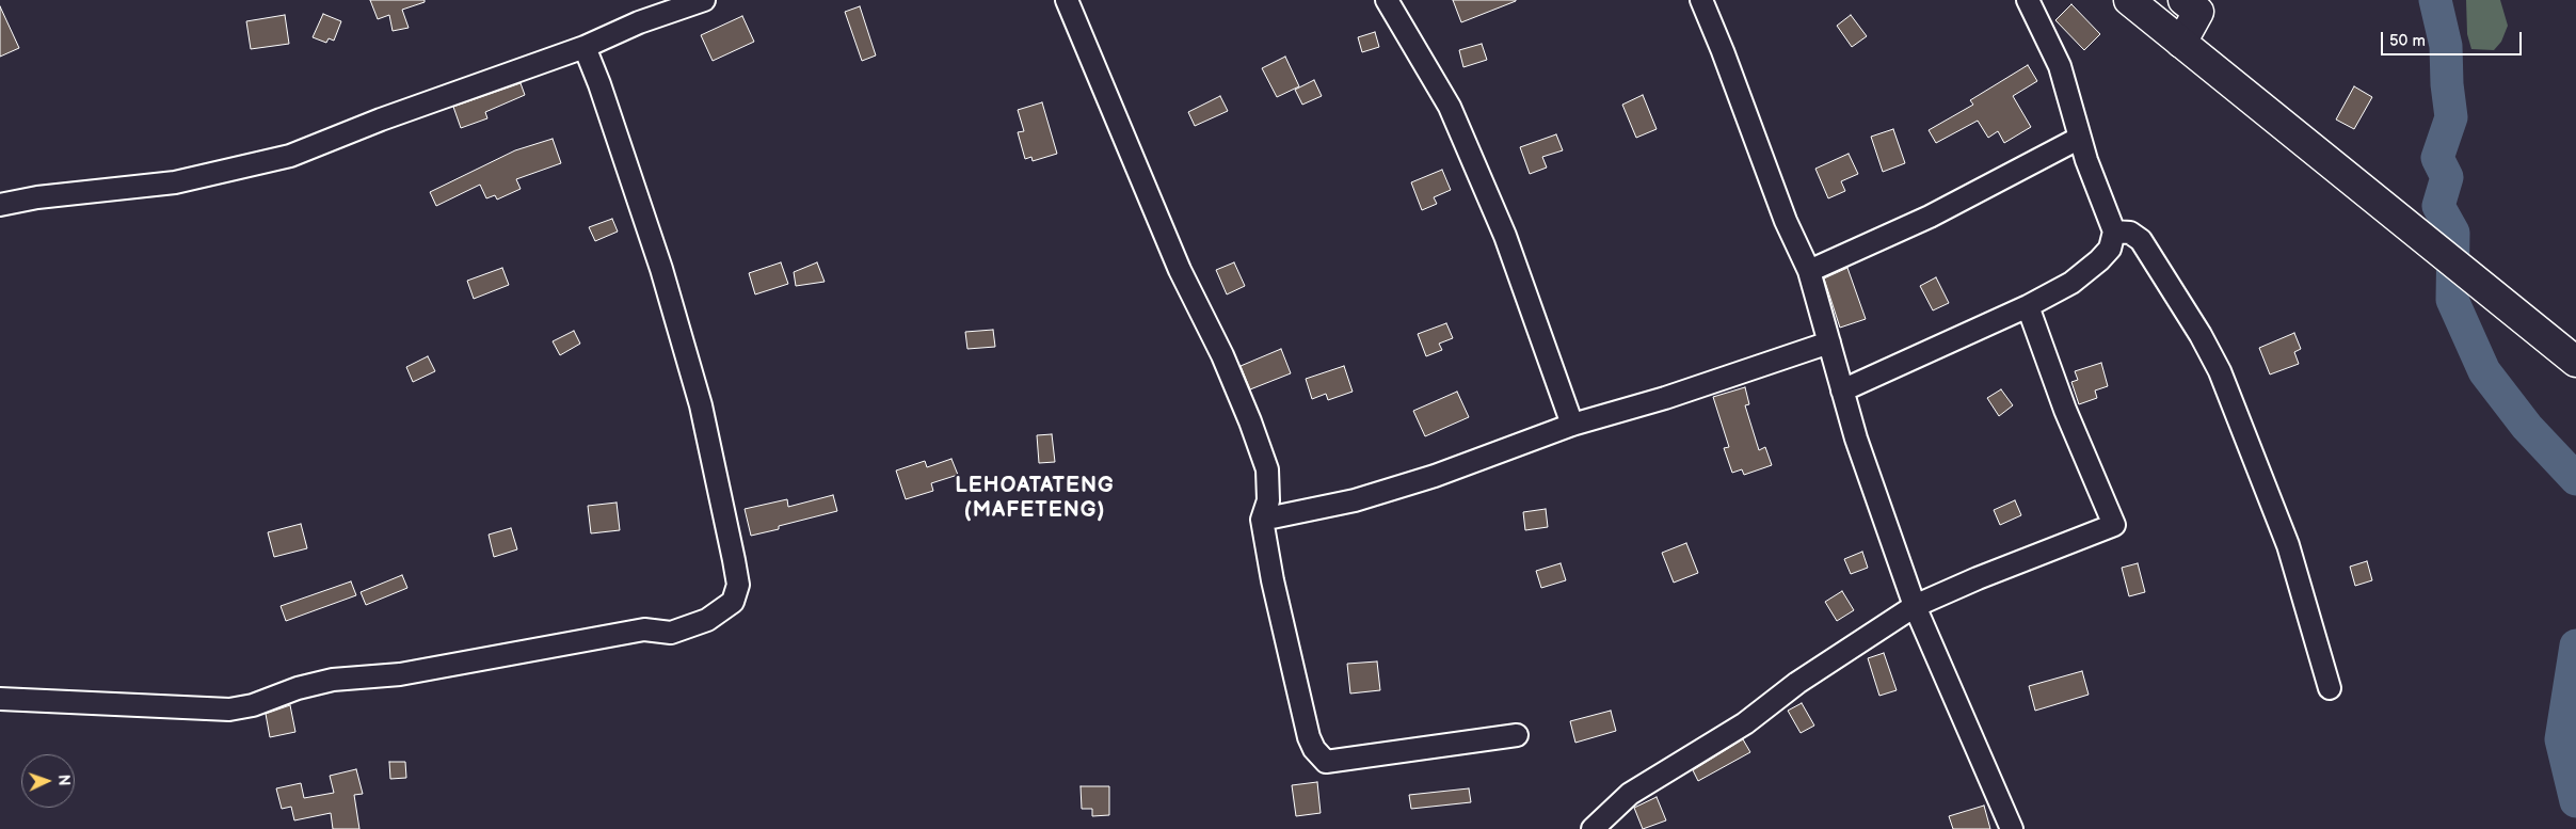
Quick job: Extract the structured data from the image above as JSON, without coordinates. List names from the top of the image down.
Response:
{
  "districts": ["LEHOATATENG (MAFETENG)"],
  "scale_bar": "50 m",
  "north": "right"
}
